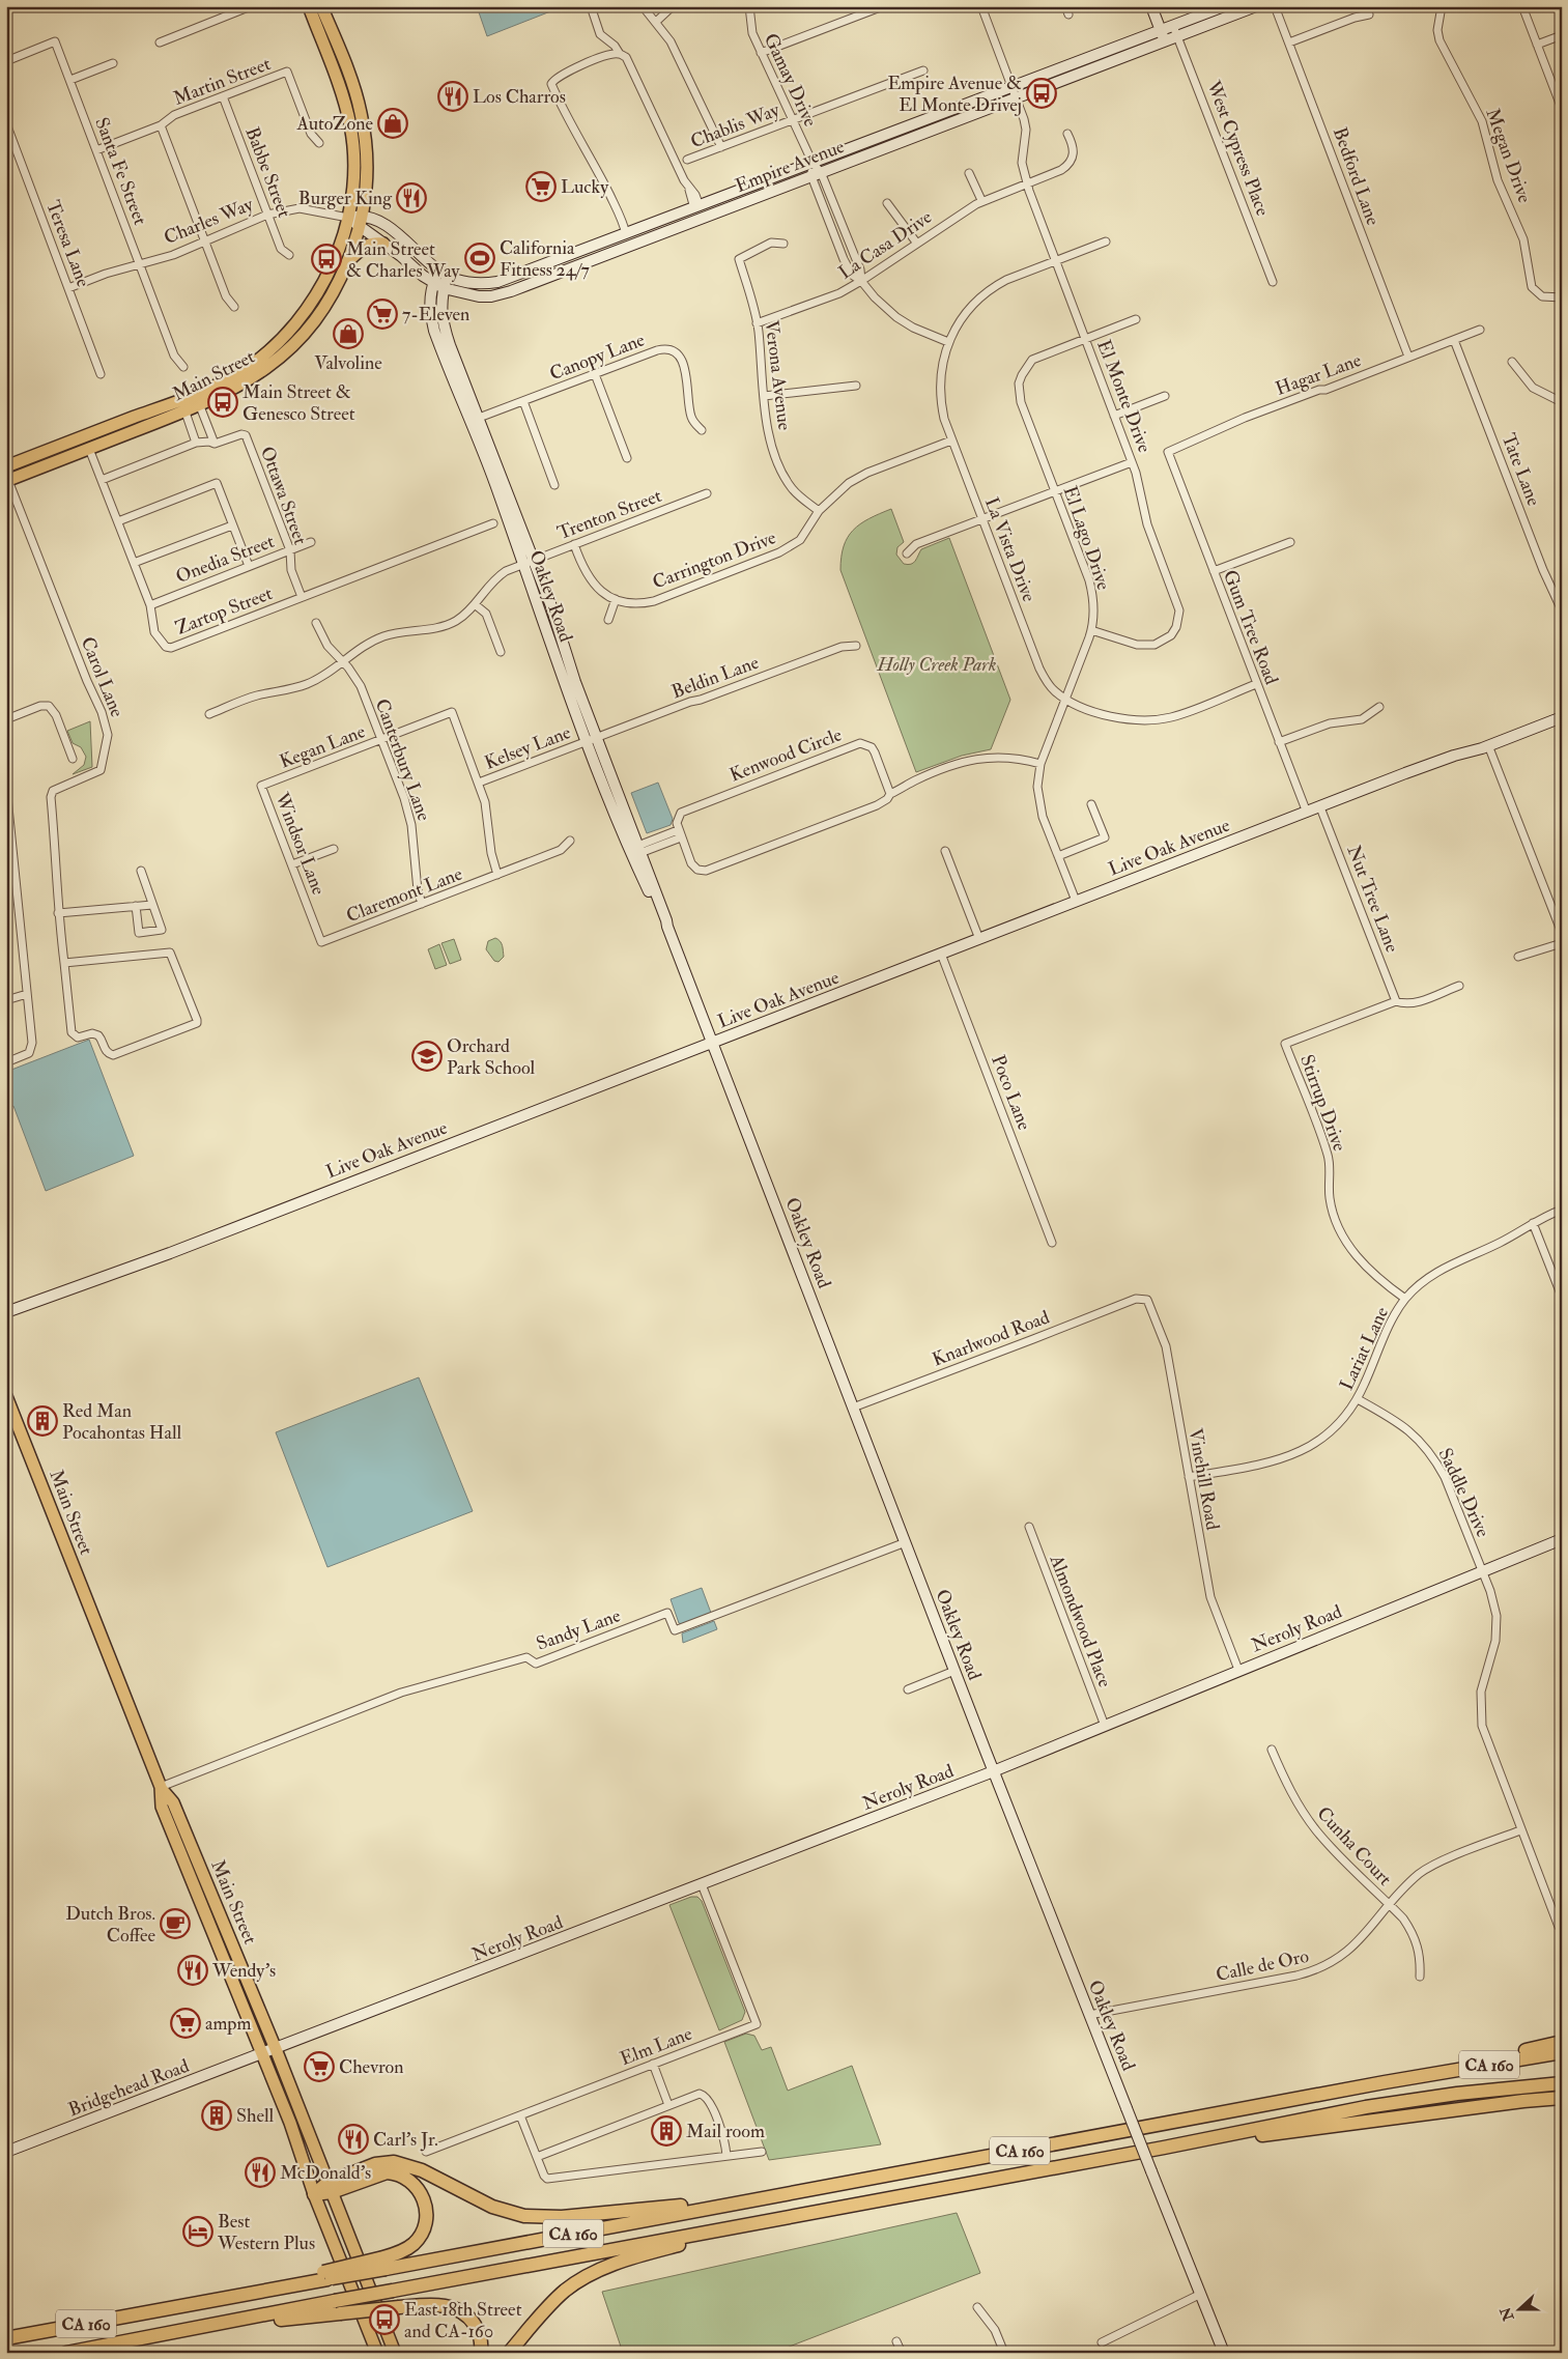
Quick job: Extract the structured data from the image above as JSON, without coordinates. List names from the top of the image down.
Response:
{
  "streets": {
    "highway": ["CA 160"],
    "main road": ["Main Street"],
    "street": [
      "Gamay Drive",
      "Martin Street",
      "Chablis Way",
      "West Cypress Place",
      "Megan Drive",
      "Empire Avenue",
      "Santa Fe Street",
      "Babbe Street",
      "Bedford Lane",
      "Charles Way",
      "Teresa Lane",
      "La Casa Drive",
      "Canopy Lane",
      "Hagar Lane",
      "Verona Avenue",
      "El Monte Drive",
      "Tate Lane",
      "Ottawa Street",
      "Trenton Street",
      "El Lago Drive",
      "La Vista Drive",
      "Onedia Street",
      "Carrington Drive",
      "Oakley Road",
      "Zartop Street",
      "Gum Tree Road",
      "Carol Lane",
      "Beldin Lane",
      "Kegan Lane",
      "Kelsey Lane",
      "Kenwood Circle",
      "Canterbury Lane",
      "Windsor Lane",
      "Live Oak Avenue",
      "Claremont Lane",
      "Nut Tree Lane",
      "Poco Lane",
      "Stirrup Drive",
      "Knarlwood Road",
      "Lariat Lane",
      "Vinehill Road",
      "Saddle Drive",
      "Almondwood Place",
      "Neroly Road",
      "Sandy Lane",
      "Cunha Court",
      "Calle de Oro",
      "Elm Lane",
      "Bridgehead Road"
    ]
  },
  "crossings": [
    ["Gamay Drive", "Chablis Way"],
    ["Gamay Drive", "Empire Avenue"],
    ["Martin Street", "Santa Fe Street"],
    ["Martin Street", "Babbe Street"],
    ["West Cypress Place", "Empire Avenue"],
    ["Empire Avenue", "Charles Way"],
    ["Empire Avenue", "Main Street"],
    ["Empire Avenue", "El Monte Drive"],
    ["Empire Avenue", "Oakley Road"],
    ["Santa Fe Street", "Charles Way"],
    ["Babbe Street", "Charles Way"],
    ["Bedford Lane", "Hagar Lane"],
    ["Charles Way", "Teresa Lane"],
    ["Charles Way", "Main Street"],
    ["La Casa Drive", "Verona Avenue"],
    ["La Casa Drive", "El Monte Drive"],
    ["Canopy Lane", "Oakley Road"],
    ["Hagar Lane", "Tate Lane"],
    ["Hagar Lane", "Gum Tree Road"],
    ["Main Street", "Zartop Street"],
    ["Main Street", "Carol Lane"],
    ["Main Street", "Neroly Road"],
    ["Main Street", "Sandy Lane"],
    ["Main Street", "Bridgehead Road"],
    ["Verona Avenue", "Carrington Drive"],
    ["El Monte Drive", "El Lago Drive"],
    ["El Monte Drive", "La Vista Drive"],
    ["Ottawa Street", "Onedia Street"],
    ["Ottawa Street", "Zartop Street"],
    ["Trenton Street", "Carrington Drive"],
    ["Trenton Street", "Oakley Road"],
    ["Trenton Street", "Canterbury Lane"],
    ["El Lago Drive", "La Vista Drive"],
    ["El Lago Drive", "Live Oak Avenue"],
    ["La Vista Drive", "Carrington Drive"],
    ["La Vista Drive", "Gum Tree Road"],
    ["Onedia Street", "Zartop Street"],
    ["Oakley Road", "Beldin Lane"],
    ["Oakley Road", "Kelsey Lane"],
    ["Oakley Road", "Live Oak Avenue"],
    ["Oakley Road", "Knarlwood Road"],
    ["Oakley Road", "Neroly Road"],
    ["Oakley Road", "Sandy Lane"],
    ["Oakley Road", "Calle de Oro"],
    ["Gum Tree Road", "Live Oak Avenue"],
    ["Beldin Lane", "Kelsey Lane"],
    ["Kegan Lane", "Kelsey Lane"],
    ["Kegan Lane", "Canterbury Lane"],
    ["Kegan Lane", "Windsor Lane"],
    ["Canterbury Lane", "Claremont Lane"],
    ["Windsor Lane", "Claremont Lane"],
    ["Live Oak Avenue", "Nut Tree Lane"],
    ["Live Oak Avenue", "Poco Lane"],
    ["Nut Tree Lane", "Stirrup Drive"],
    ["Stirrup Drive", "Lariat Lane"],
    ["Knarlwood Road", "Vinehill Road"],
    ["Lariat Lane", "Vinehill Road"],
    ["Lariat Lane", "Saddle Drive"],
    ["Vinehill Road", "Neroly Road"],
    ["Saddle Drive", "Neroly Road"],
    ["Saddle Drive", "Calle de Oro"],
    ["Almondwood Place", "Neroly Road"],
    ["Neroly Road", "Elm Lane"],
    ["Neroly Road", "Bridgehead Road"],
    ["Cunha Court", "Calle de Oro"]
  ],
  "parks": ["Holly Creek Park"],
  "places": {
    "bus stop": [
      "Empire Avenue & El Monte Drivej",
      "Main Street & Charles Way",
      "Main Street & Genesco Street",
      "East 18th Street and CA-160"
    ],
    "restaurant": [
      "Los Charros",
      "Burger King",
      "Wendy's",
      "Carl's Jr.",
      "McDonald's"
    ],
    "shop": ["AutoZone", "Valvoline"],
    "supermarket": [
      "Lucky",
      "7-Eleven",
      "ampm",
      "Chevron"
    ],
    "sports": ["California Fitness 24/7"],
    "school or university": ["Orchard Park School"],
    "building": ["Red Man Pocahontas Hall", "Shell", "Mail room"],
    "cafe": ["Dutch Bros. Coffee"],
    "hotel": ["Best Western Plus"]
  },
  "north": "left"
}
